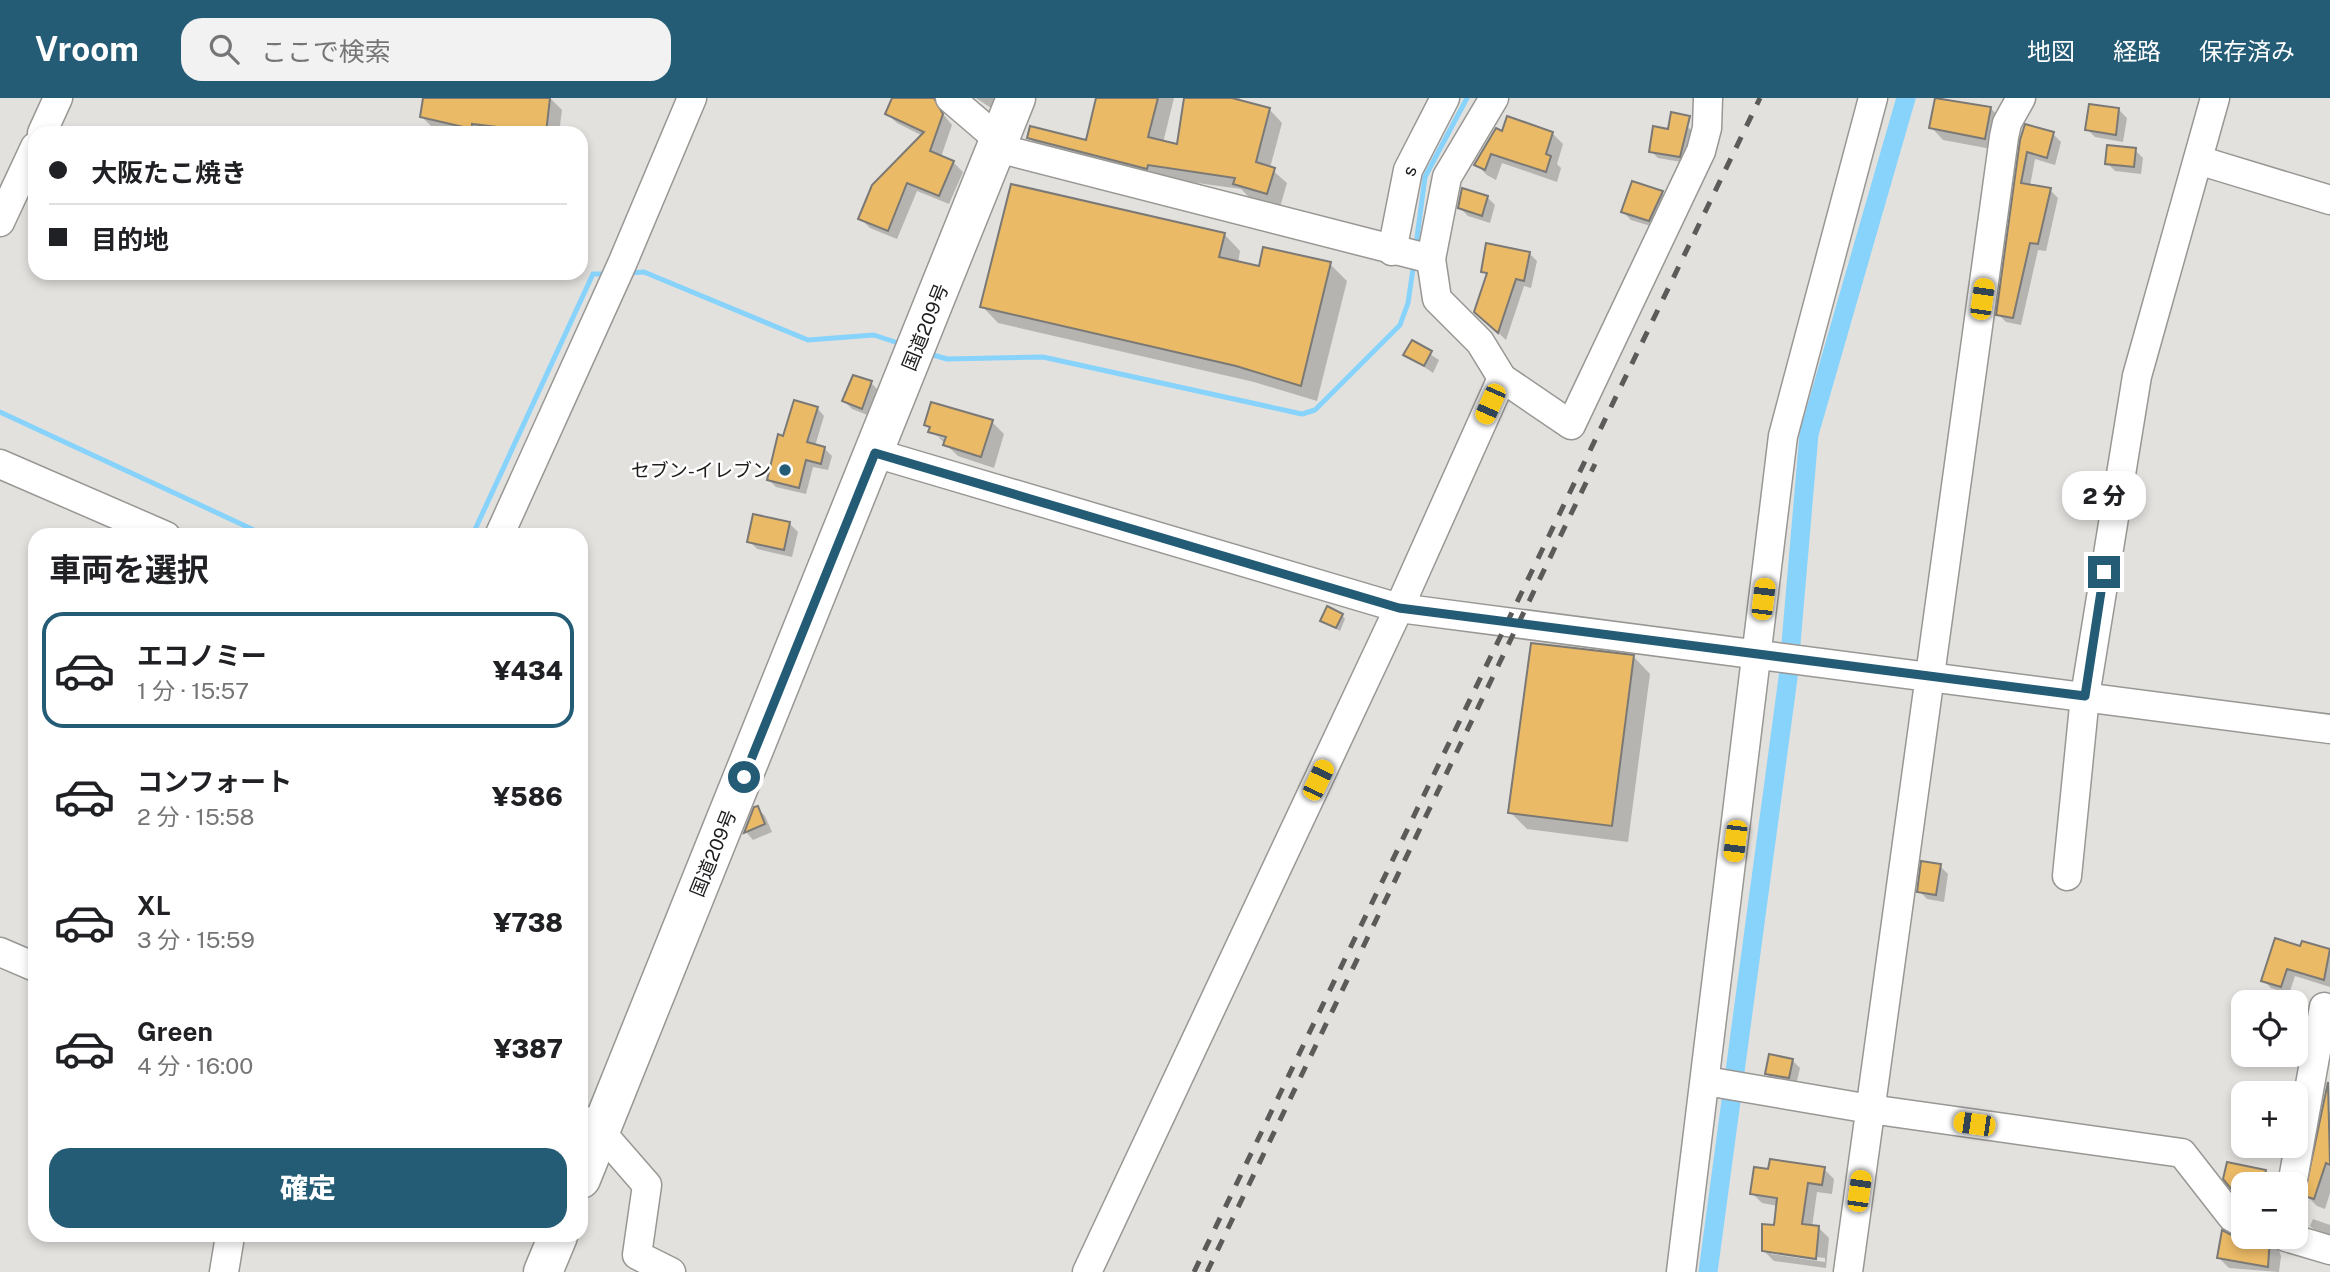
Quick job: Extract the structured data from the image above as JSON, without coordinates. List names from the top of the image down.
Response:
{
  "streets": {
    "highway": ["国道209号"],
    "street": ["s"]
  },
  "places": ["セブン-イレブン"],
  "page": {
    "header": "Vroom",
    "search": "ここで検索",
    "nav": ["地図", "経路", "保存済み"],
    "banner": ["大阪たこ焼き", "目的地"],
    "bubble": "2 分",
    "heading": "車両を選択",
    "list": [
      {
        "name": "エコノミー",
        "note": "1 分 · 15:57",
        "value": "¥434"
      },
      {
        "name": "コンフォート",
        "note": "2 分 · 15:58",
        "value": "¥586"
      },
      {
        "name": "XL",
        "note": "3 分 · 15:59",
        "value": "¥738"
      },
      {
        "name": "Green",
        "note": "4 分 · 16:00",
        "value": "¥387"
      }
    ],
    "map_buttons": ["+", "−"],
    "buttons": "確定"
  }
}
